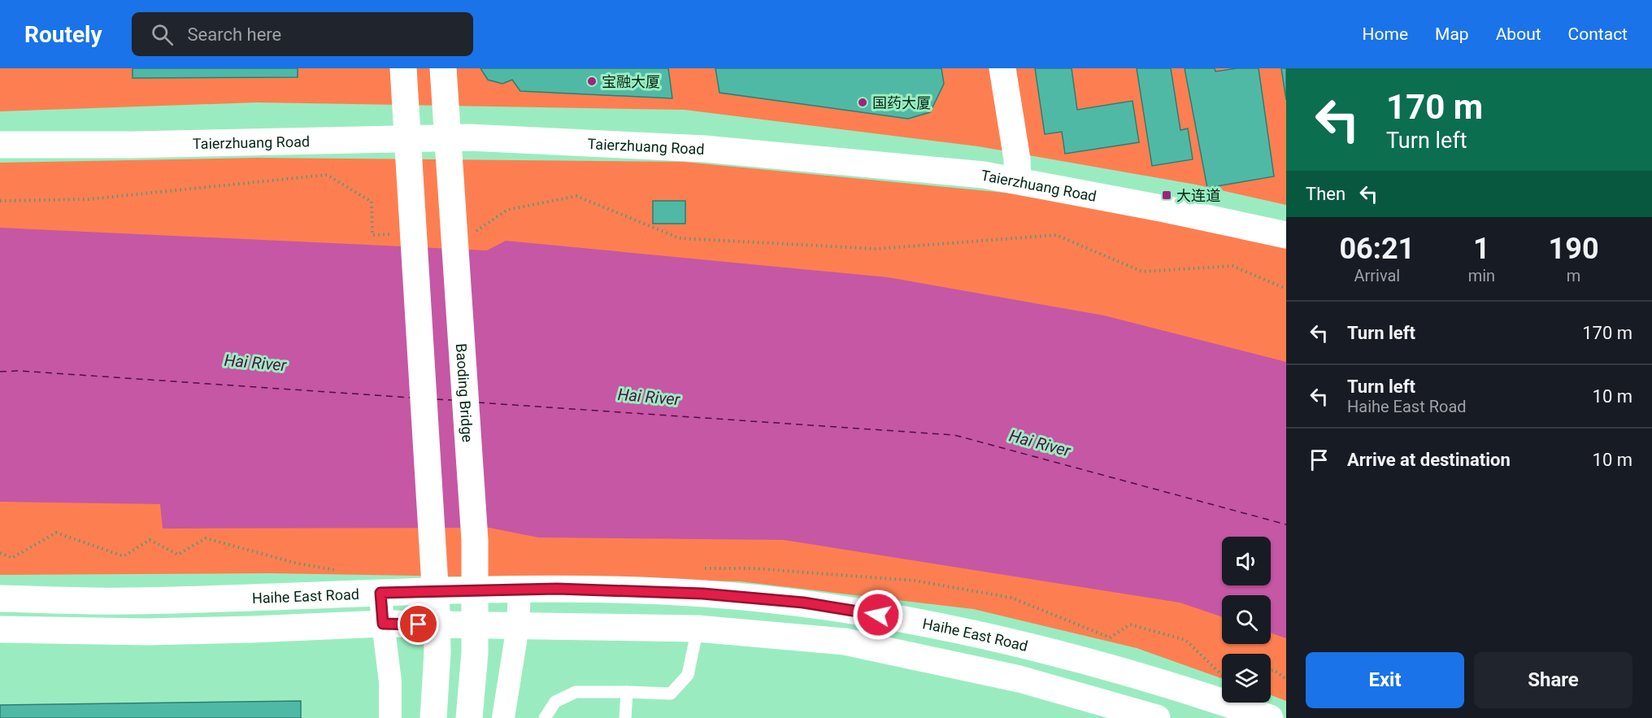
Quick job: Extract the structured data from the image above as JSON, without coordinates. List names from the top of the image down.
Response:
{
  "streets": {
    "main road": ["Taierzhuang Road", "Baoding Bridge", "Haihe East Road"]
  },
  "water": ["Hai River"],
  "places": {
    "other": ["宝融大厦", "国药大厦"],
    "transit": ["大连道"]
  },
  "page": {
    "header": "Routely",
    "search": "Search here",
    "nav": [
      "Home",
      "Map",
      "About",
      "Contact"
    ],
    "turn": ["170 m", "Turn left"],
    "then": "Then",
    "eta": [
      "06:21",
      "Arrival",
      "1",
      "min",
      "190",
      "m"
    ],
    "list": [
      {
        "name": "Turn left",
        "value": "170 m"
      },
      {
        "name": "Turn left",
        "note": "Haihe East Road",
        "value": "10 m"
      },
      {
        "name": "Arrive at destination",
        "value": "10 m"
      }
    ],
    "buttons": ["Exit", "Share"]
  }
}
